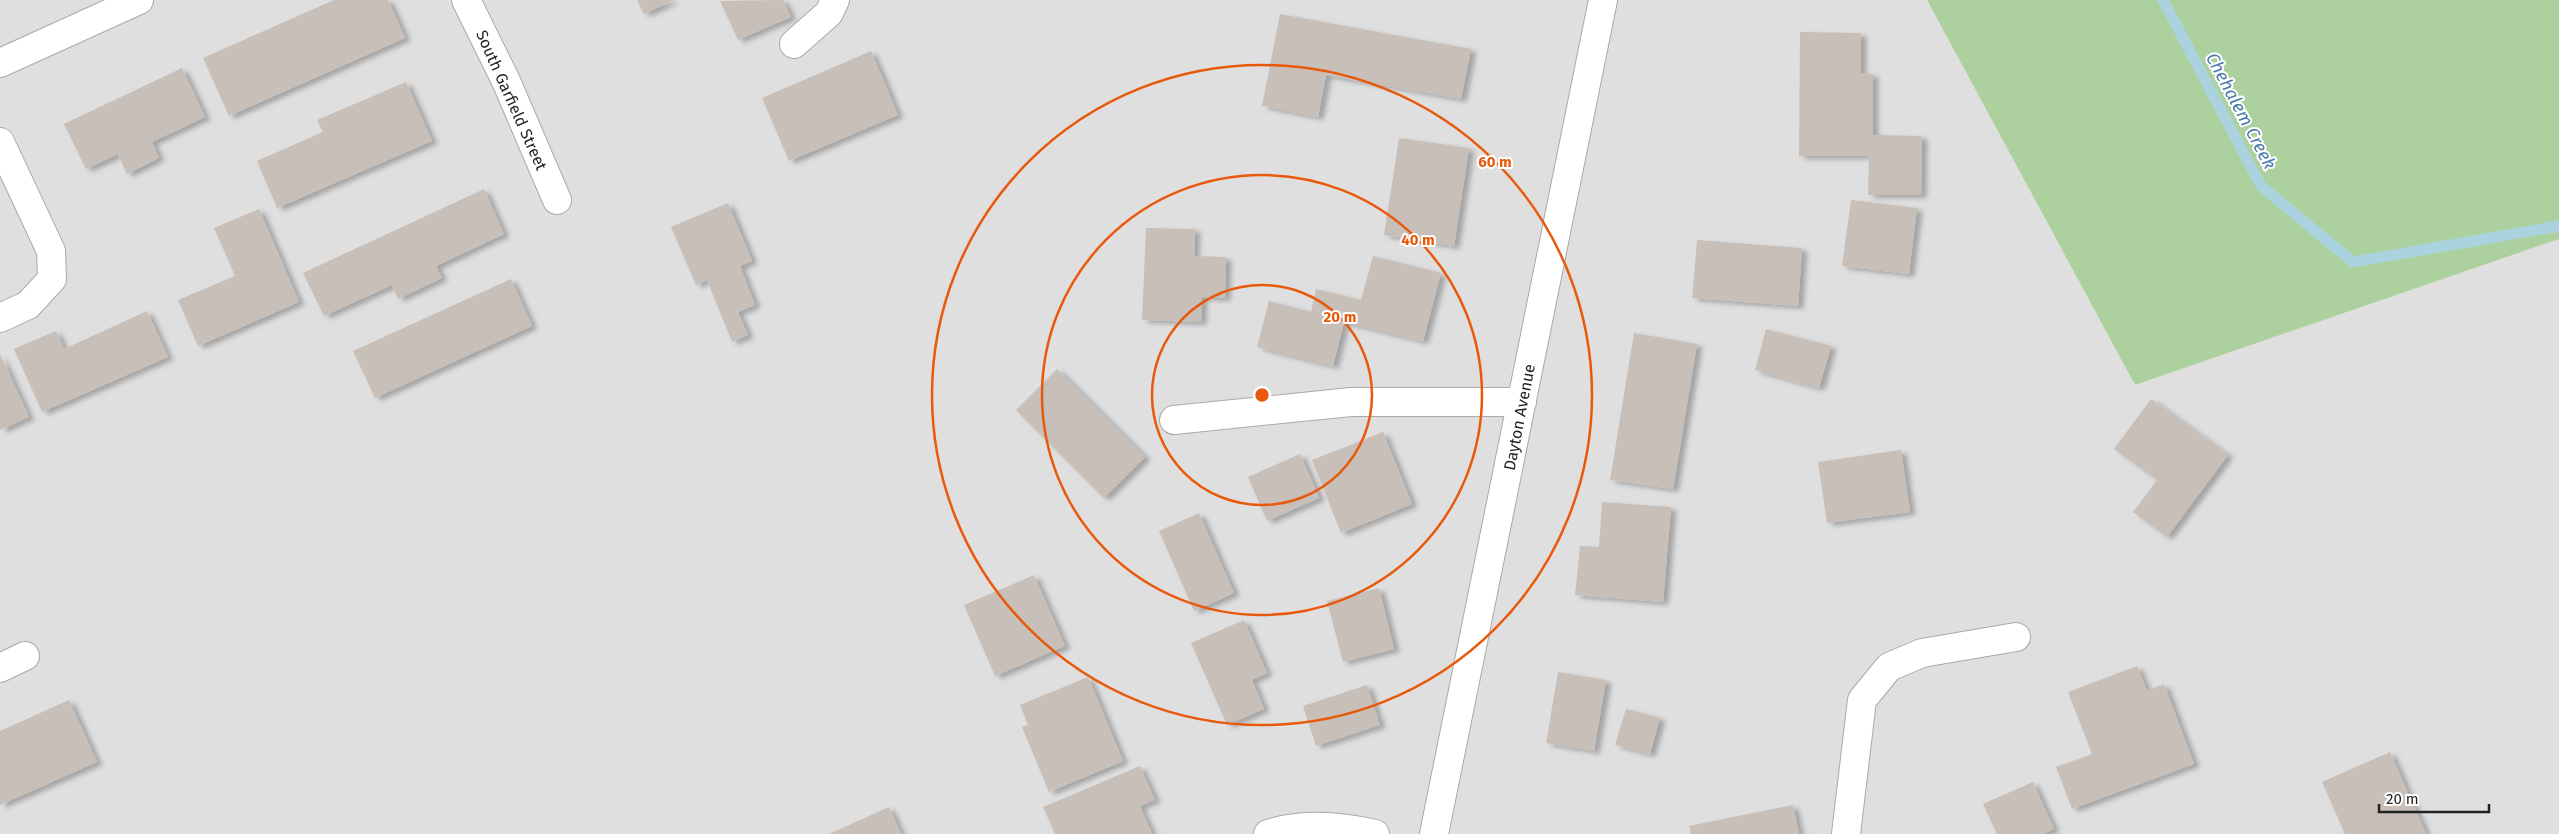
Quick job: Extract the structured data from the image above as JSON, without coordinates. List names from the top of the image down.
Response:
{
  "streets": {
    "street": ["South Garfield Street", "Dayton Avenue"]
  },
  "water": ["Chehalem Creek"],
  "scale_bar": "20 m",
  "rings": ["60 m", "40 m", "20 m"]
}
